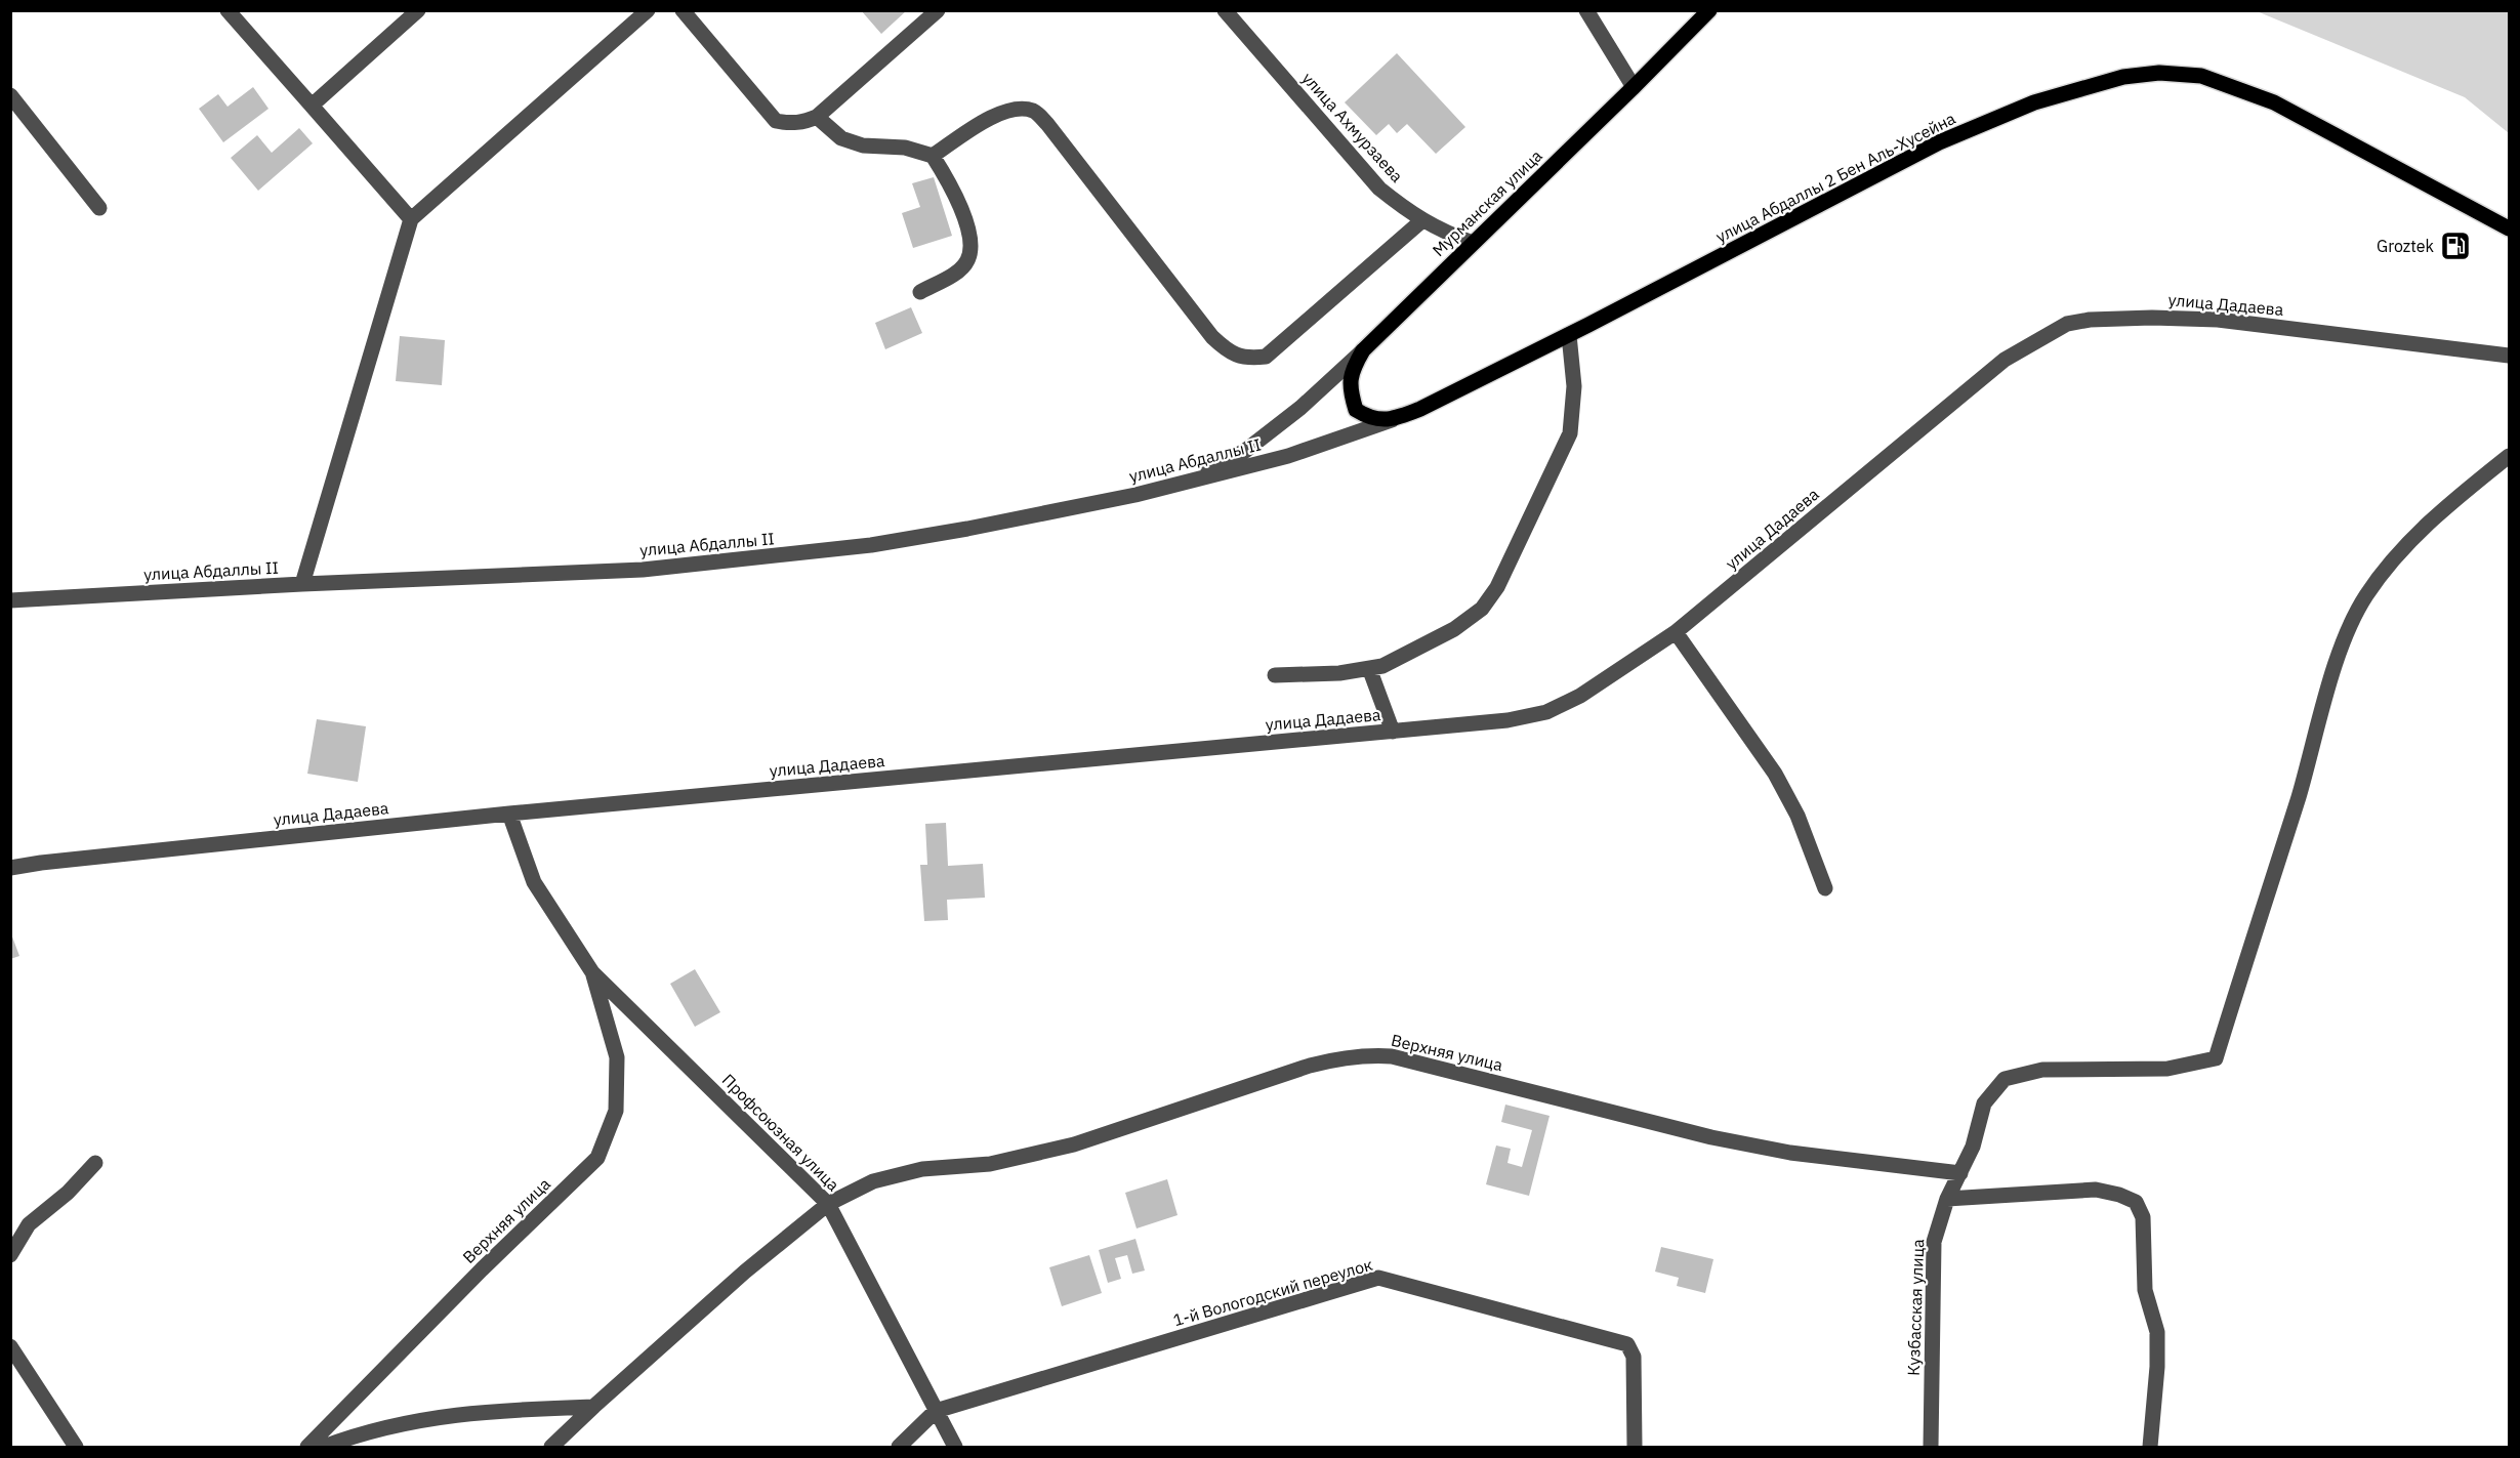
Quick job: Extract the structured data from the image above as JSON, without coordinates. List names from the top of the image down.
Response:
{
  "streets": {
    "main road": ["улица Абдаллы 2 Бен Аль-Хусейна", "Мурманская улица"],
    "street": [
      "улица Ахмурзаева",
      "улица Дадаева",
      "улица Абдаллы II",
      "Верхняя улица",
      "Профсоюзная улица",
      "1-й Вологодский переулок",
      "Кузбасская улица"
    ]
  },
  "crossings": [
    ["улица Ахмурзаева", "Мурманская улица"],
    ["улица Абдаллы 2 Бен Аль-Хусейна", "Мурманская улица"],
    ["улица Абдаллы 2 Бен Аль-Хусейна", "улица Абдаллы II"],
    ["Мурманская улица", "улица Абдаллы II"],
    ["Верхняя улица", "Профсоюзная улица"],
    ["Верхняя улица", "Кузбасская улица"],
    ["Профсоюзная улица", "1-й Вологодский переулок"]
  ],
  "places": {
    "fuel station": ["Groztek"]
  }
}
